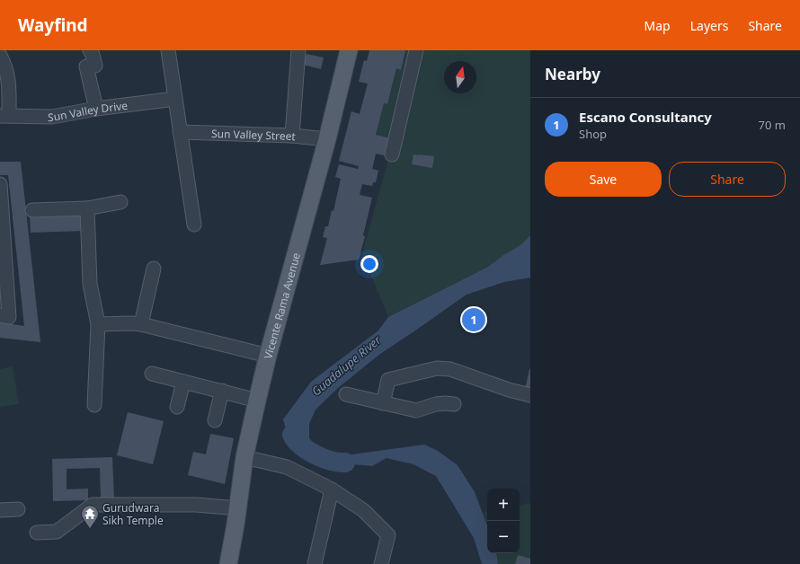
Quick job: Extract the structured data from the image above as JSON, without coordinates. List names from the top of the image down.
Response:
{
  "streets": {
    "main road": ["Vicente Rama Avenue"],
    "street": ["Sun Valley Drive", "Sun Valley Street"]
  },
  "crossings": [
    ["Sun Valley Street", "Vicente Rama Avenue"]
  ],
  "water": ["Guadalupe River"],
  "places": {
    "temple": ["Gurudwara Sikh Temple"]
  },
  "north": "top",
  "page": {
    "header": "Wayfind",
    "nav": ["Map", "Layers", "Share"],
    "heading": "Nearby",
    "list": [
      {
        "mark": "1",
        "name": "Escano Consultancy",
        "note": "Shop",
        "value": "70 m"
      }
    ],
    "buttons": ["Save", "Share"],
    "pins": "1",
    "map_buttons": ["+", "−"]
  }
}
